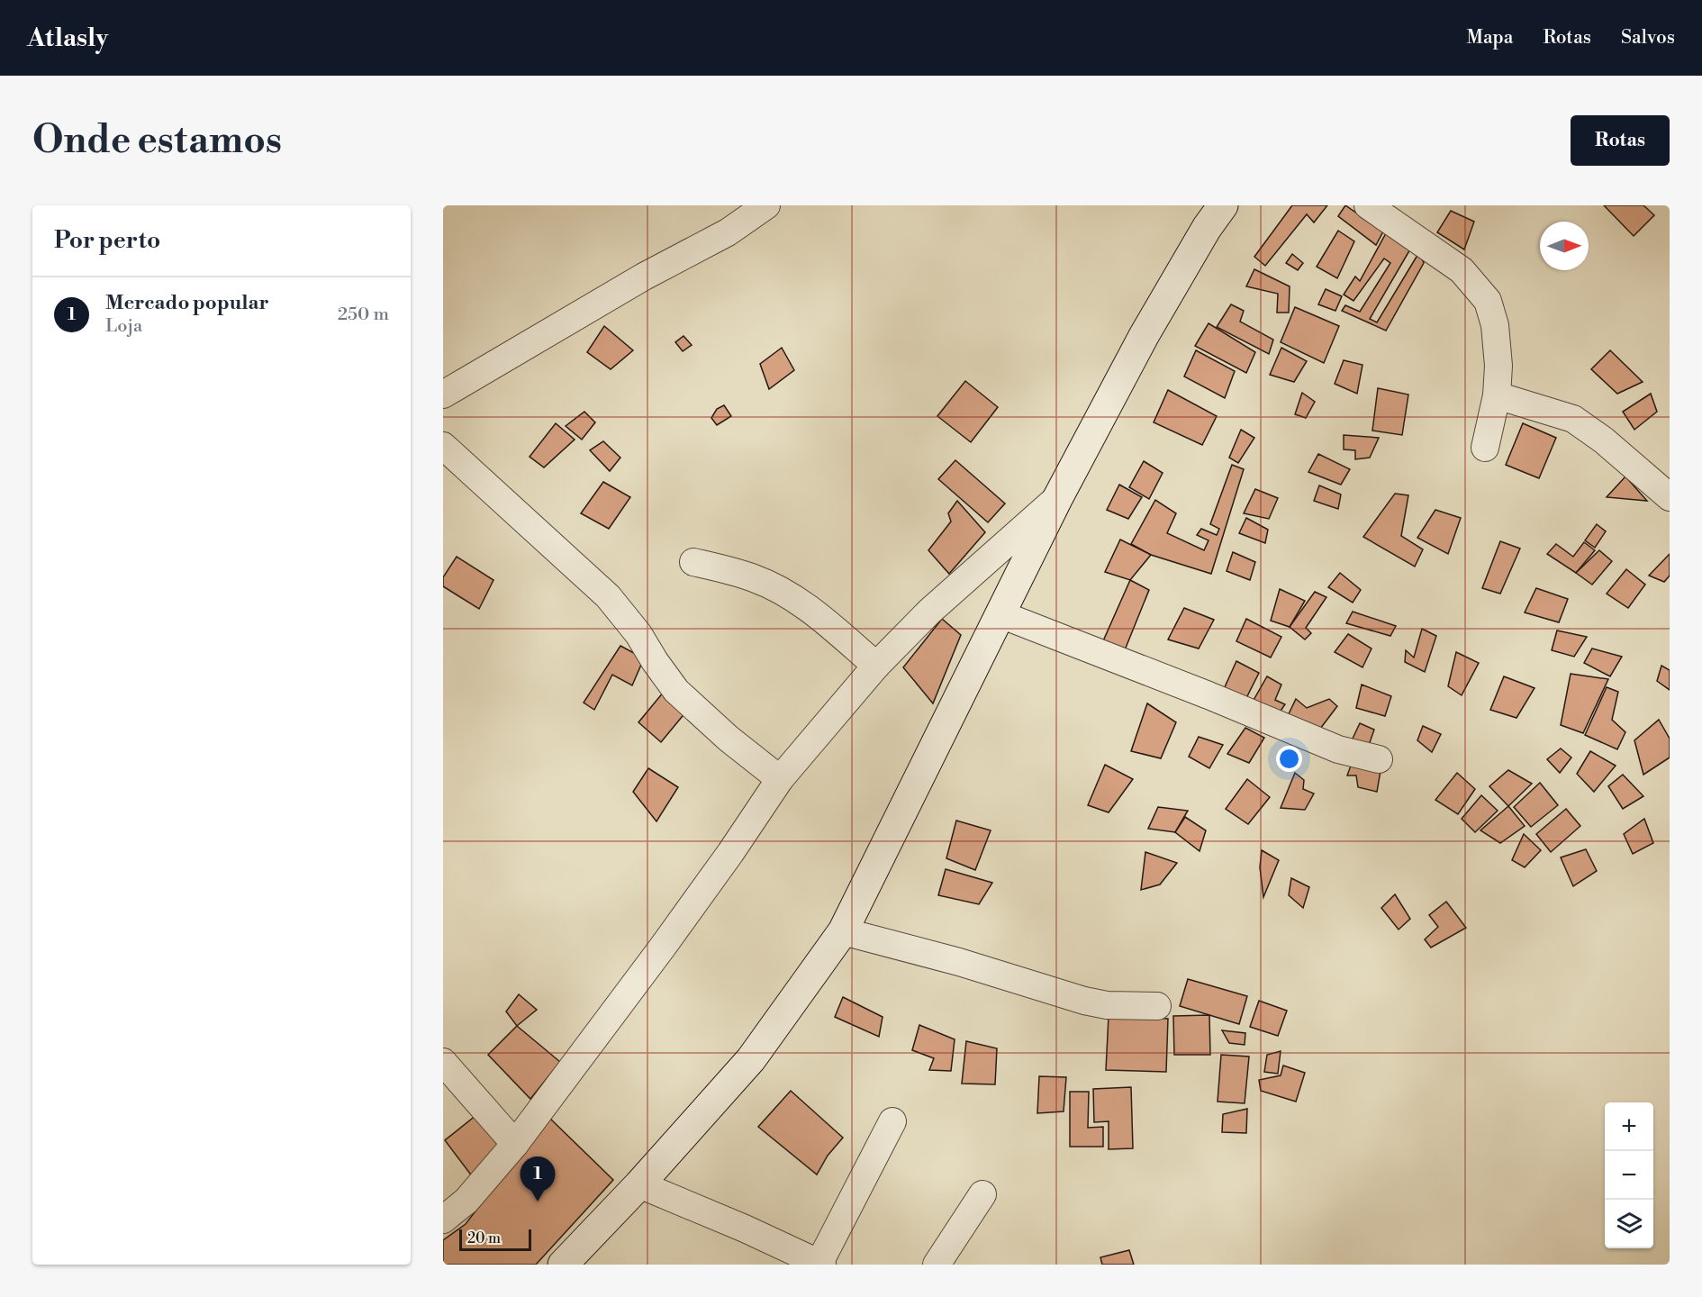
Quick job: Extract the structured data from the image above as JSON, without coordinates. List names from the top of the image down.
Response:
{
  "scale_bar": "20 m",
  "north": "right",
  "page": {
    "header": "Atlasly",
    "nav": ["Mapa", "Rotas", "Salvos"],
    "buttons": "Rotas",
    "title": "Onde estamos",
    "heading": "Por perto",
    "list": [
      {
        "mark": "1",
        "name": "Mercado popular",
        "note": "Loja",
        "value": "250 m"
      }
    ],
    "map_buttons": ["+", "−"],
    "pins": "1",
    "scale": "20 m"
  }
}
